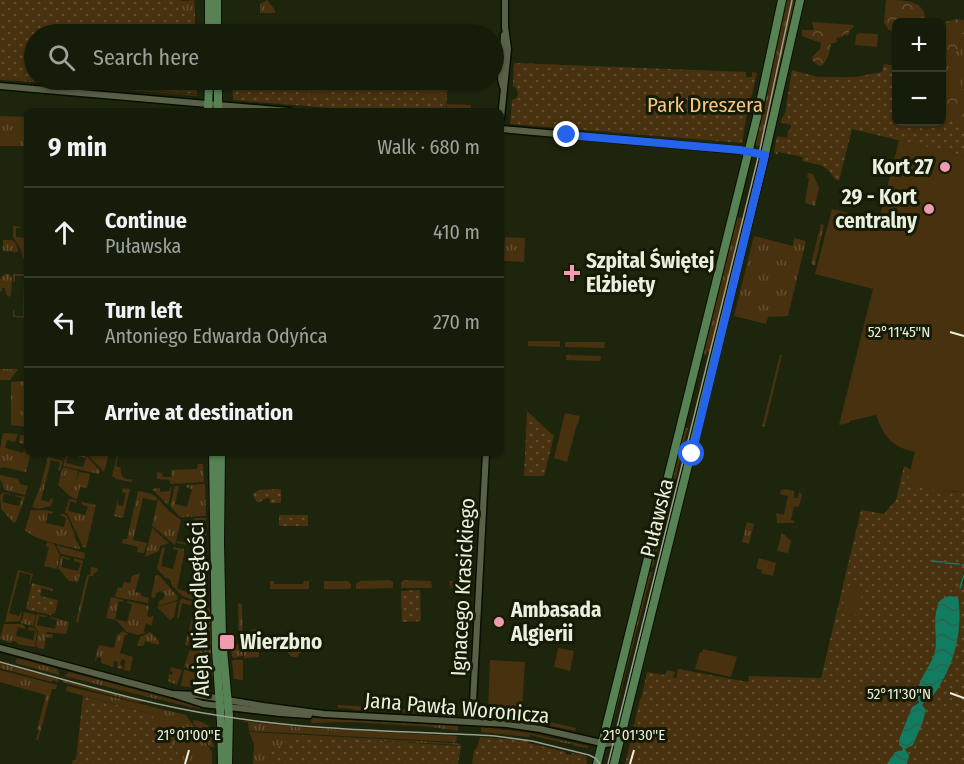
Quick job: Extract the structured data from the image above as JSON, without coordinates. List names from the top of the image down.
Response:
{
  "streets": {
    "main road": ["Puławska", "Aleja Niepodległości"],
    "street": ["Ignacego Krasickiego", "Jana Pawła Woronicza"]
  },
  "crossings": [
    ["Puławska", "Jana Pawła Woronicza"],
    ["Ignacego Krasickiego", "Jana Pawła Woronicza"],
    ["Aleja Niepodległości", "Jana Pawła Woronicza"]
  ],
  "parks": ["Park Dreszera"],
  "places": {
    "other": ["Kort 27", "29 - Kort centralny", "Ambasada Algierii"],
    "health": ["Szpital Świętej Elżbiety"],
    "transit": ["Wierzbno"]
  },
  "page": {
    "map_buttons": ["+", "−"],
    "search": "Search here",
    "heading": ["9 min", "Walk · 680 m"],
    "list": [
      ["Continue", "Puławska", "410 m"],
      ["Turn left", "Antoniego Edwarda Odyńca", "270 m"],
      "Arrive at destination"
    ]
  },
  "coordinates": [
    "52°11'45\"N",
    "52°11'30\"N",
    "21°01'00\"E",
    "21°01'30\"E"
  ]
}
